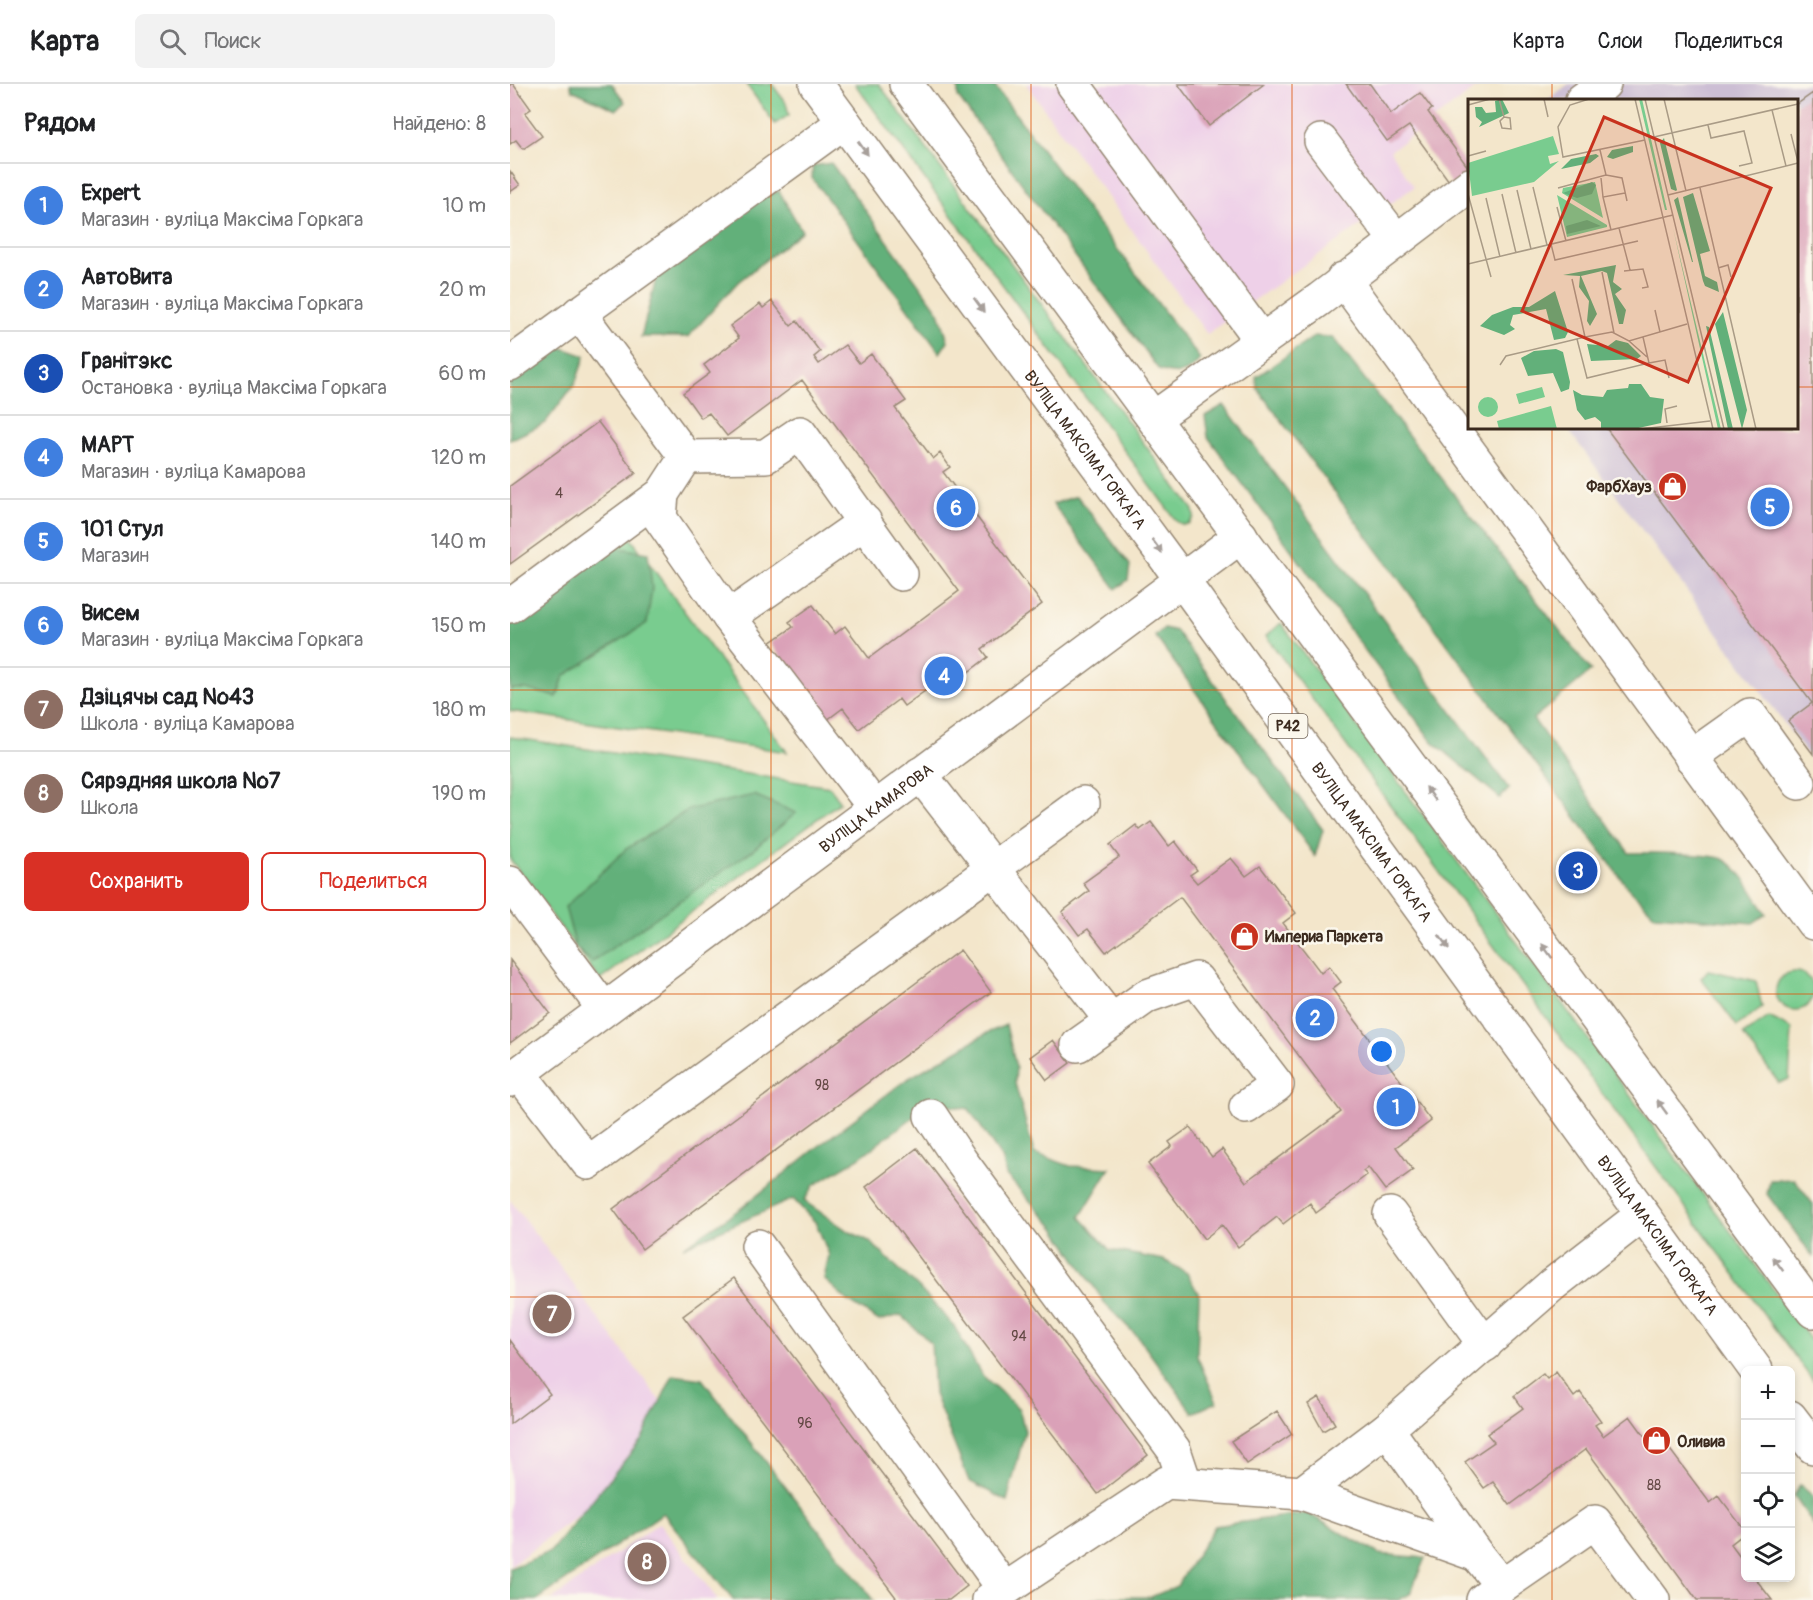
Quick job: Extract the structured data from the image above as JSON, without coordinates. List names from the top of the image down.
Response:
{
  "streets": {
    "main road": ["ВУЛІЦА МАКСІМА ГОРКАГА", "Р42", "ВУЛІЦА КАМАРОВА"]
  },
  "crossings": [
    ["ВУЛІЦА МАКСІМА ГОРКАГА", "ВУЛІЦА КАМАРОВА"]
  ],
  "places": {
    "shop": ["ФарбХауз", "Империа Паркета", "Оливиа"]
  },
  "house_numbers": [
    "4",
    "98",
    "94",
    "96",
    "88"
  ],
  "page": {
    "header": "Карта",
    "search": "Поиск",
    "nav": ["Карта", "Слои", "Поделиться"],
    "heading": ["Рядом", "Найдено: 8"],
    "list": [
      {
        "mark": "1",
        "name": "Expert",
        "note": "Магазин · вуліца Максіма Горкага",
        "value": "10 m"
      },
      {
        "mark": "2",
        "name": "АвтоВита",
        "note": "Магазин · вуліца Максіма Горкага",
        "value": "20 m"
      },
      {
        "mark": "3",
        "name": "Гранітэкс",
        "note": "Остановка · вуліца Максіма Горкага",
        "value": "60 m"
      },
      {
        "mark": "4",
        "name": "МАРТ",
        "note": "Магазин · вуліца Камарова",
        "value": "120 m"
      },
      {
        "mark": "5",
        "name": "101 Стул",
        "note": "Магазин",
        "value": "140 m"
      },
      {
        "mark": "6",
        "name": "Висем",
        "note": "Магазин · вуліца Максіма Горкага",
        "value": "150 m"
      },
      {
        "mark": "7",
        "name": "Дзіцячы сад №43",
        "note": "Школа · вуліца Камарова",
        "value": "180 m"
      },
      {
        "mark": "8",
        "name": "Сярэдняя школа №7",
        "note": "Школа",
        "value": "190 m"
      }
    ],
    "pins": [
      "5",
      "6",
      "4",
      "3",
      "2",
      "1",
      "7",
      "8"
    ],
    "buttons": ["Сохранить", "Поделиться"],
    "map_buttons": ["+", "−"]
  }
}
